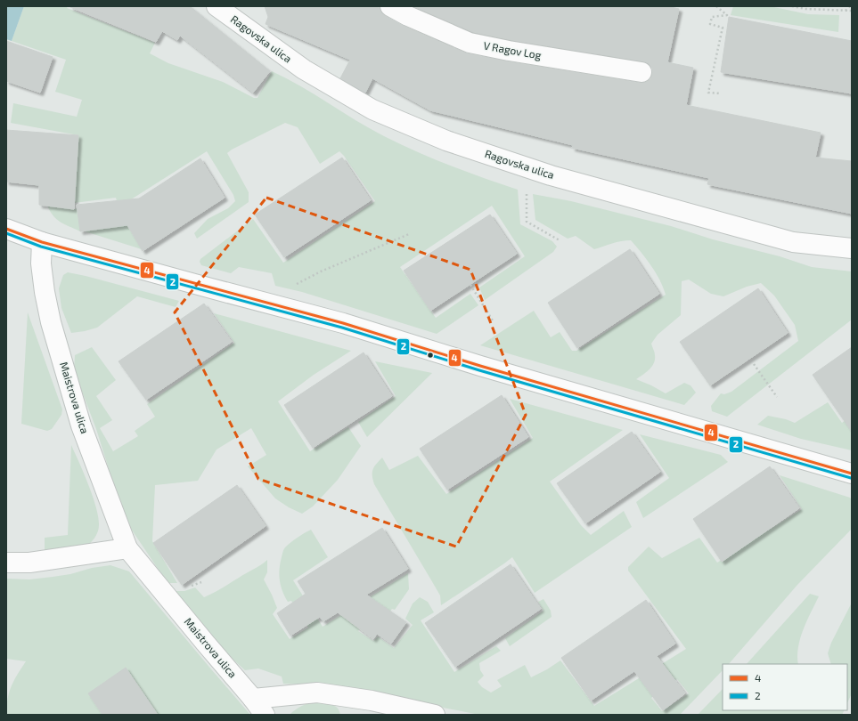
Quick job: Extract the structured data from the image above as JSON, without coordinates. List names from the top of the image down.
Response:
{
  "streets": {
    "street": ["Ragovska ulica", "V Ragov Log", "Maistrova ulica"]
  },
  "lines": ["transit line 4", "transit line 2"],
  "legend": ["4", "2"]
}
